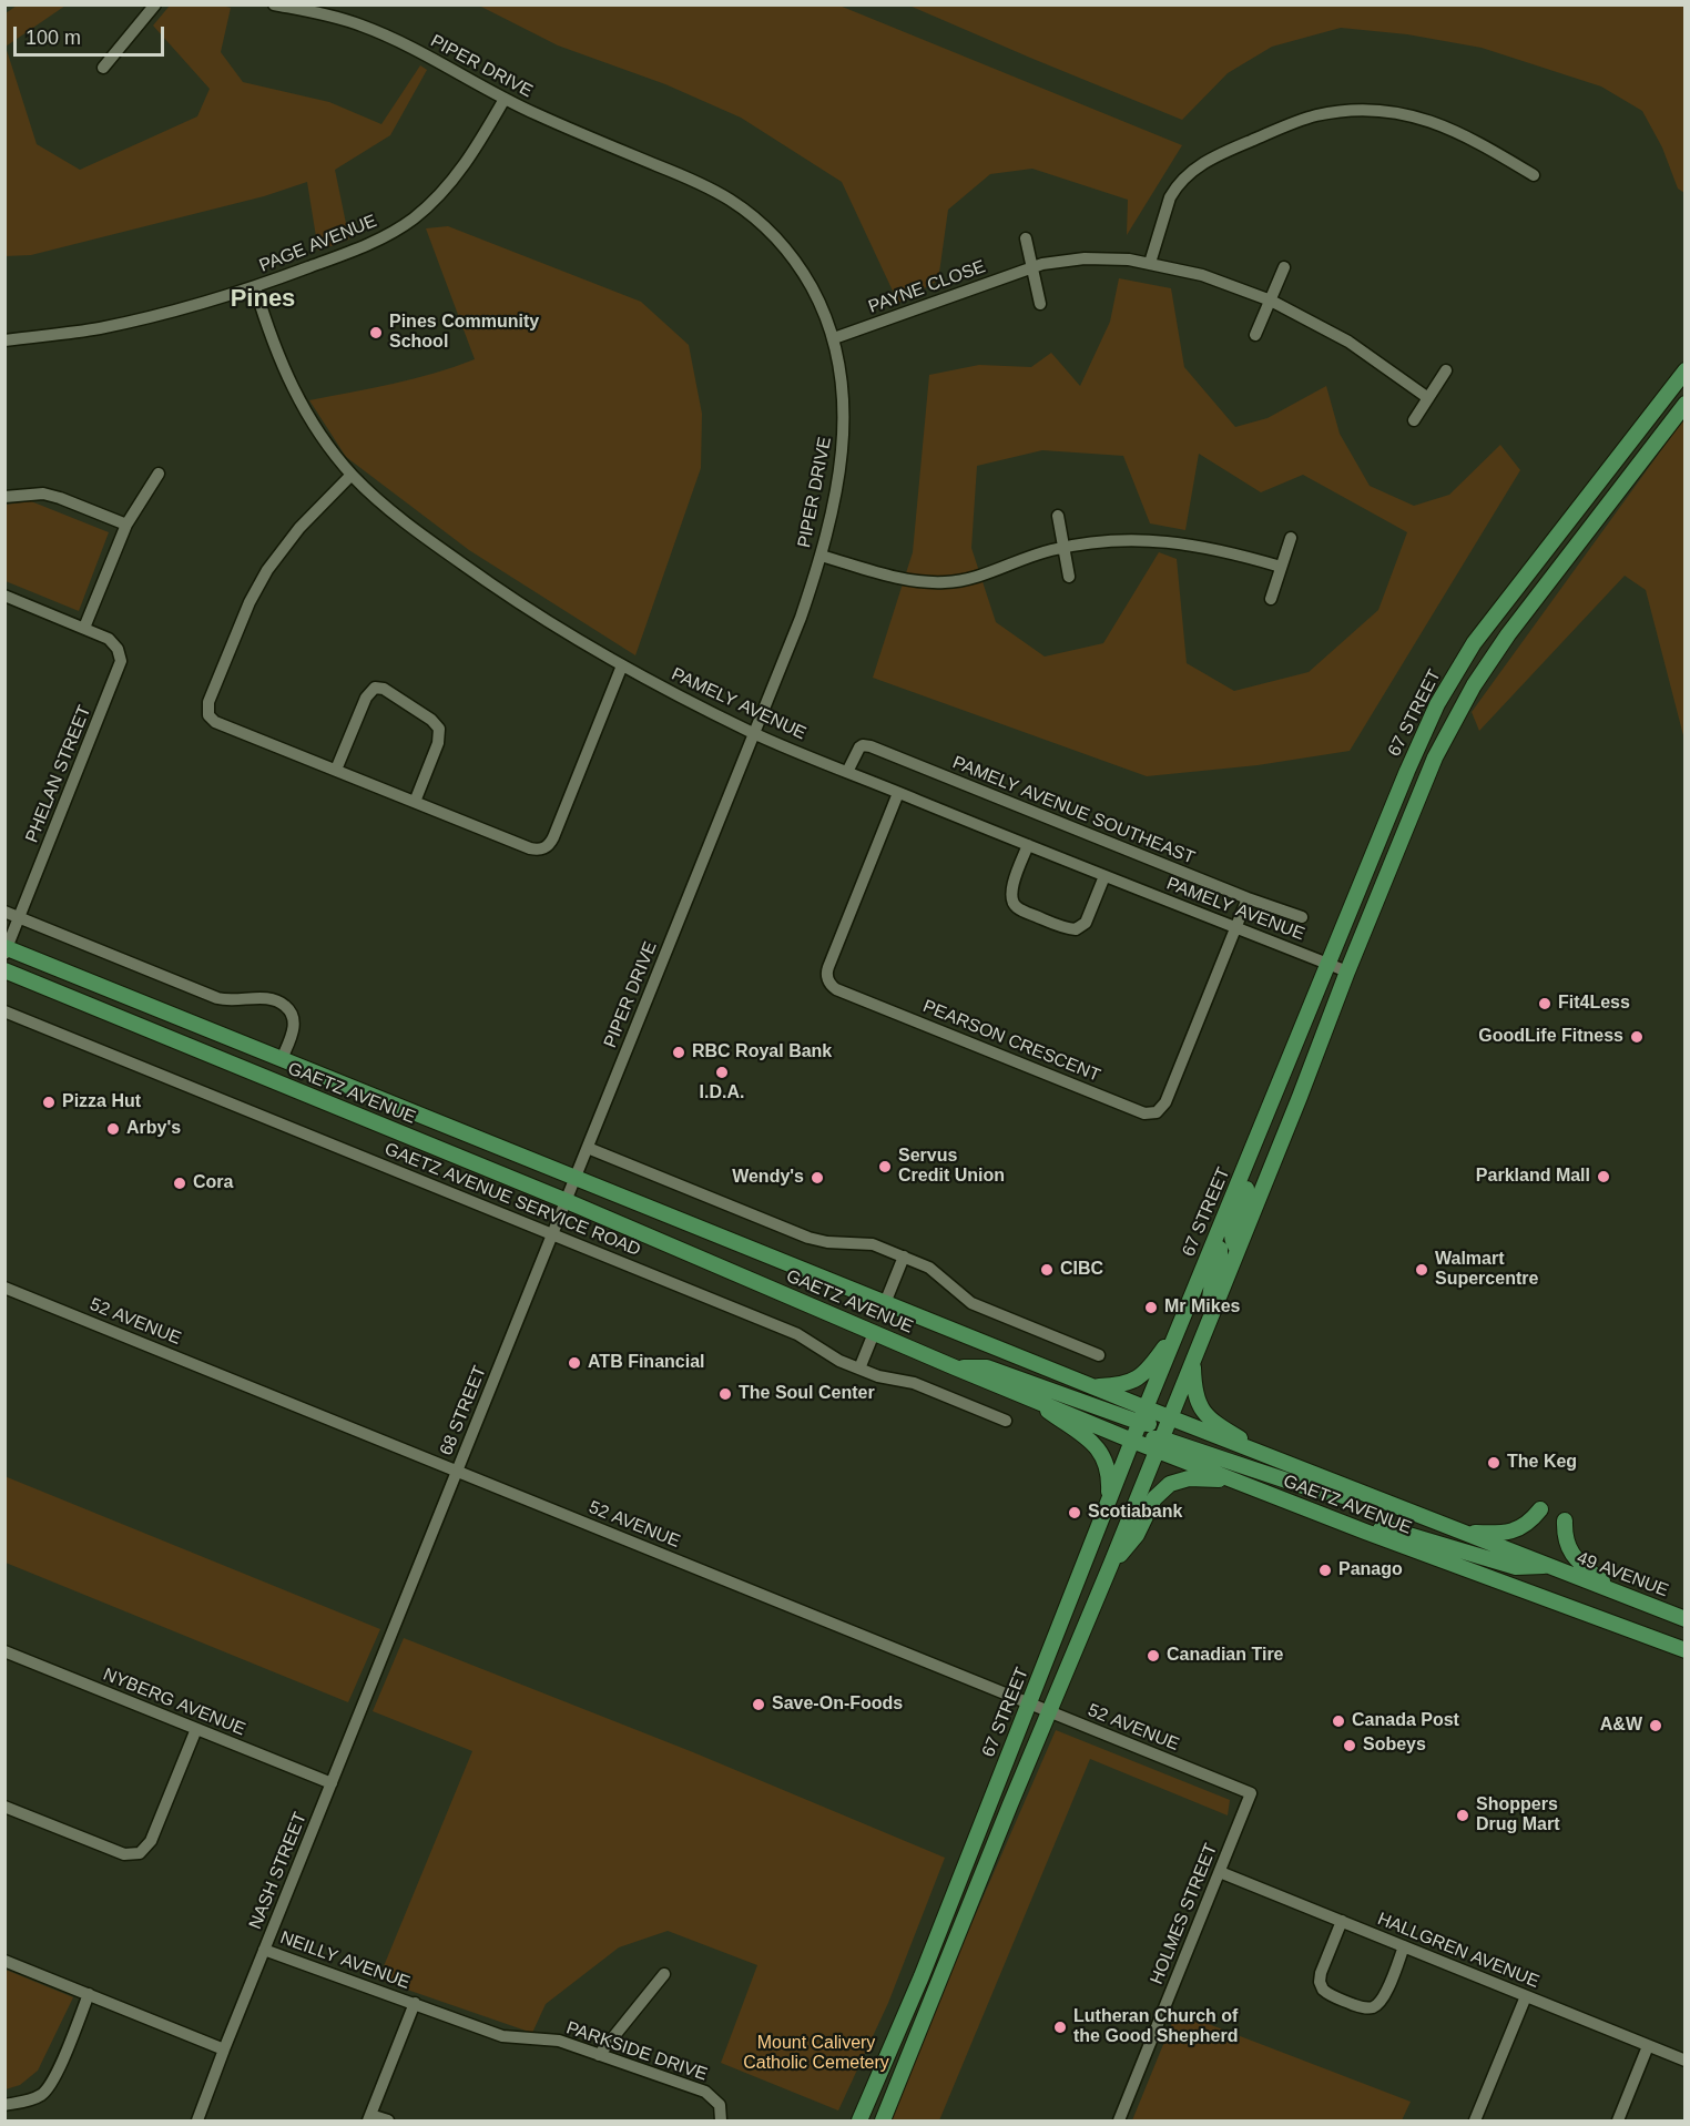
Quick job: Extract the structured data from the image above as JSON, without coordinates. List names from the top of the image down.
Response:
{
  "streets": {
    "main road": ["67 STREET", "GAETZ AVENUE", "49 AVENUE"],
    "street": [
      "PIPER DRIVE",
      "PAGE AVENUE",
      "PAYNE CLOSE",
      "PAMELY AVENUE",
      "PHELAN STREET",
      "PAMELY AVENUE SOUTHEAST",
      "PEARSON CRESCENT",
      "GAETZ AVENUE SERVICE ROAD",
      "52 AVENUE",
      "68 STREET",
      "NYBERG AVENUE",
      "NASH STREET",
      "HOLMES STREET",
      "HALLGREN AVENUE",
      "NEILLY AVENUE",
      "PARKSIDE DRIVE"
    ]
  },
  "crossings": [
    ["PIPER DRIVE", "PAGE AVENUE"],
    ["PIPER DRIVE", "PAYNE CLOSE"],
    ["PIPER DRIVE", "PAMELY AVENUE"],
    ["PIPER DRIVE", "GAETZ AVENUE"],
    ["PIPER DRIVE", "68 STREET"],
    ["PAGE AVENUE", "PAMELY AVENUE"],
    ["PAMELY AVENUE", "67 STREET"],
    ["PAMELY AVENUE", "PAMELY AVENUE SOUTHEAST"],
    ["PAMELY AVENUE", "PEARSON CRESCENT"],
    ["67 STREET", "GAETZ AVENUE"],
    ["67 STREET", "52 AVENUE"],
    ["PHELAN STREET", "GAETZ AVENUE"],
    ["PAMELY AVENUE SOUTHEAST", "PEARSON CRESCENT"],
    ["GAETZ AVENUE", "68 STREET"],
    ["GAETZ AVENUE", "49 AVENUE"],
    ["GAETZ AVENUE SERVICE ROAD", "68 STREET"],
    ["52 AVENUE", "68 STREET"],
    ["52 AVENUE", "HOLMES STREET"],
    ["68 STREET", "NASH STREET"],
    ["NYBERG AVENUE", "NASH STREET"],
    ["NASH STREET", "NEILLY AVENUE"],
    ["HOLMES STREET", "HALLGREN AVENUE"],
    ["NEILLY AVENUE", "PARKSIDE DRIVE"]
  ],
  "districts": ["Pines"],
  "parks": ["Mount Calivery Catholic Cemetery"],
  "places": [
    "Pines Community School",
    "Fit4Less",
    "GoodLife Fitness",
    "RBC Royal Bank",
    "I.D.A.",
    "Pizza Hut",
    "Arby's",
    "Servus Credit Union",
    "Parkland Mall",
    "Wendy's",
    "Cora",
    "CIBC",
    "Walmart Supercentre",
    "Mr Mikes",
    "ATB Financial",
    "The Soul Center",
    "The Keg",
    "Scotiabank",
    "Panago",
    "Canadian Tire",
    "Save-On-Foods",
    "Canada Post",
    "A&W",
    "Sobeys",
    "Shoppers Drug Mart",
    "Lutheran Church of the Good Shepherd"
  ],
  "scale_bar": "100 m"
}
